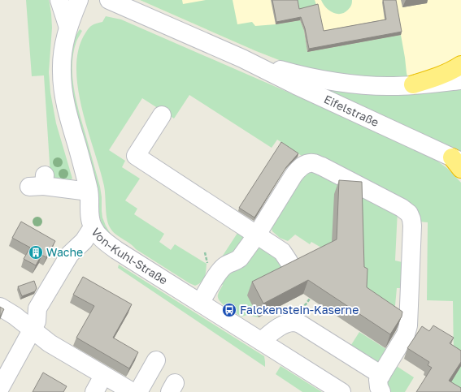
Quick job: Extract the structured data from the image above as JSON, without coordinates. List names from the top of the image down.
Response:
{
  "streets": {
    "street": ["Eifelstraße", "Von-Kuhl-Straße"]
  },
  "places": {
    "building": ["Wache"],
    "bus stop": ["Falckenstein-Kaserne"]
  }
}
